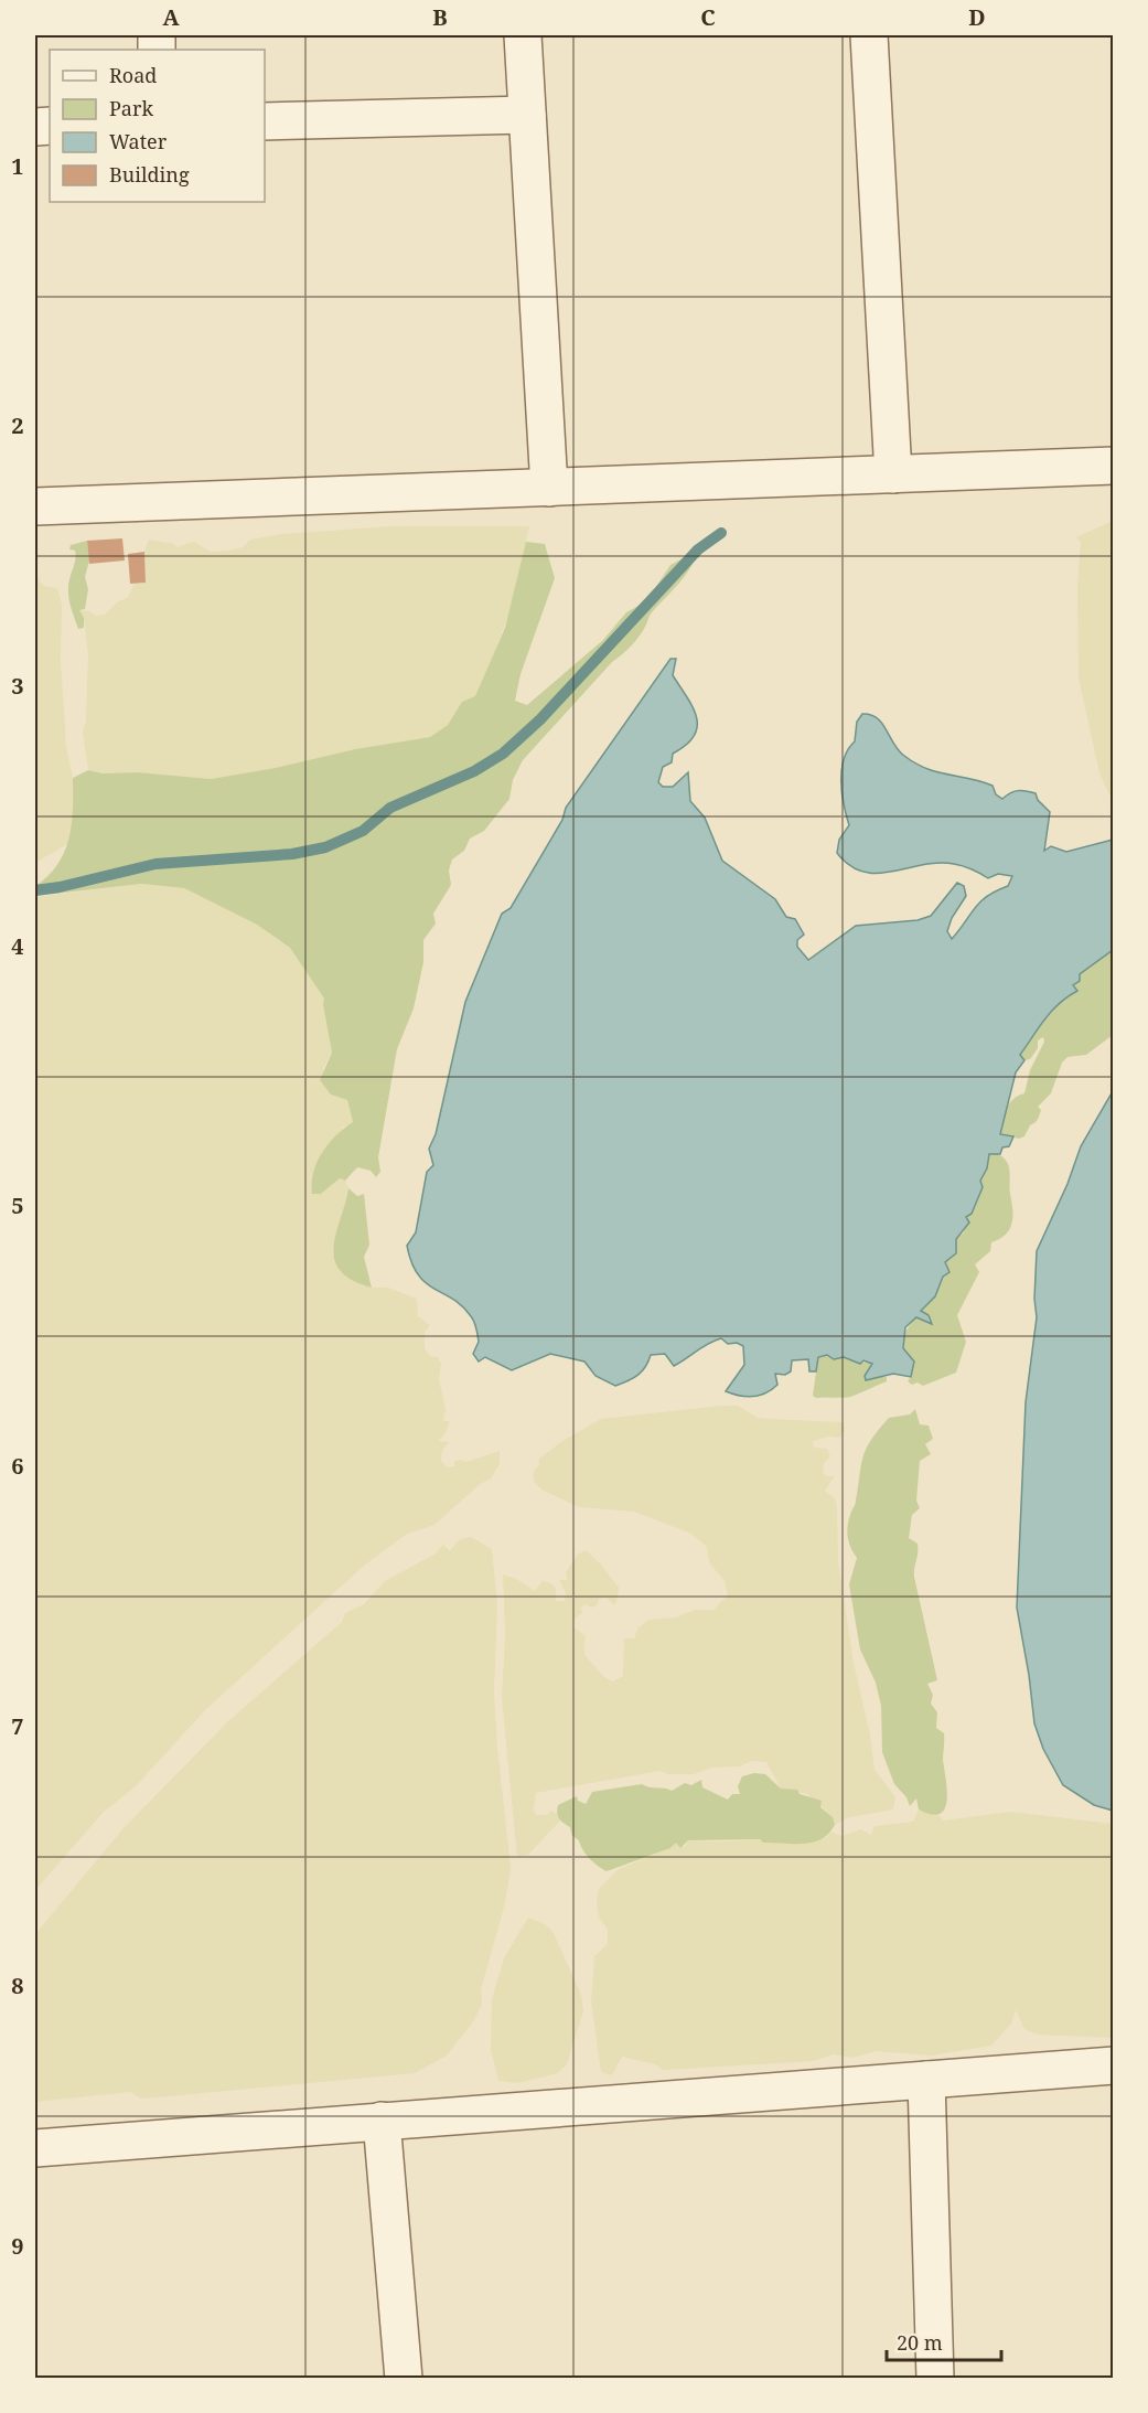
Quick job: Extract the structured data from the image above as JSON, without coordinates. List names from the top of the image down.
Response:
{
  "legend": [
    "Road",
    "Park",
    "Water",
    "Building"
  ],
  "scale_bar": "20 m",
  "grid": {
    "columns": [
      "A",
      "B",
      "C",
      "D"
    ],
    "rows": [
      "1",
      "2",
      "3",
      "4",
      "5",
      "6",
      "7",
      "8",
      "9"
    ]
  }
}
